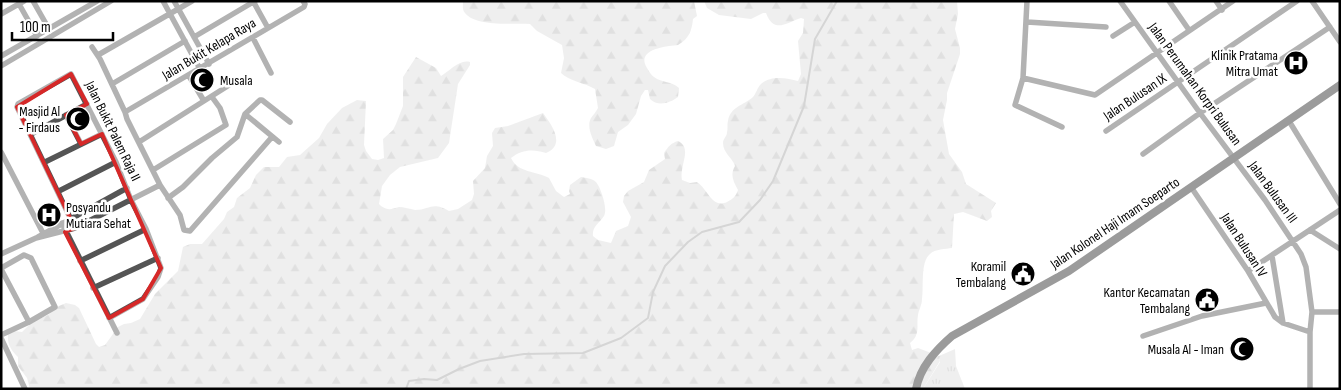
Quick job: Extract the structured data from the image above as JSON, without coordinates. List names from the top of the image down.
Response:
{
  "streets": {
    "main road": ["Jalan Kolonel Haji Imam Soeparto"],
    "street": [
      "Jalan Bukit Kelapa Raya",
      "Jalan Perumahan Korpri Bulusan",
      "Jalan Bulusan IX",
      "Jalan Bukit Palem Raja II",
      "Jalan Bulusan III",
      "Jalan Bulusan IV"
    ]
  },
  "crossings": [
    ["Jalan Perumahan Korpri Bulusan", "Jalan Bulusan IX"],
    ["Jalan Perumahan Korpri Bulusan", "Jalan Bulusan III"],
    ["Jalan Perumahan Korpri Bulusan", "Jalan Kolonel Haji Imam Soeparto"],
    ["Jalan Bulusan III", "Jalan Kolonel Haji Imam Soeparto"],
    ["Jalan Kolonel Haji Imam Soeparto", "Jalan Bulusan IV"]
  ],
  "places": {
    "hospital": ["Klinik Pratama Mitra Umat", "Posyandu Mutiara Sehat"],
    "mosque": ["Musala", "Masjid Al - Firdaus", "Musala Al - Iman"],
    "public building": ["Koramil Tembalang", "Kantor Kecamatan Tembalang"]
  },
  "scale_bar": "100 m"
}
